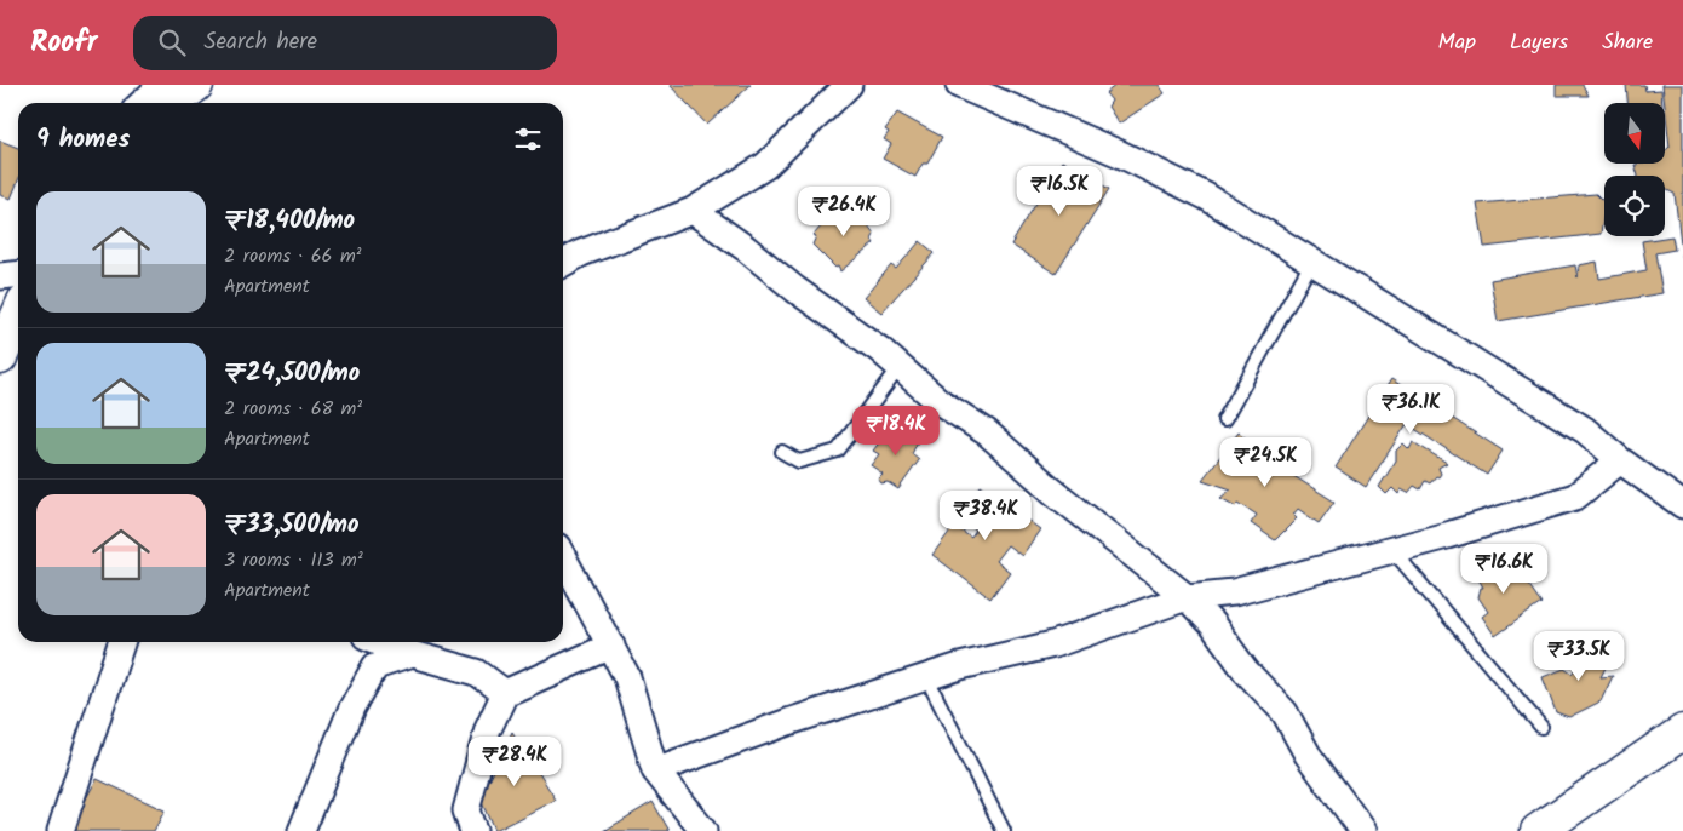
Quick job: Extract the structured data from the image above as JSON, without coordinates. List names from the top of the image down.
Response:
{
  "north": "bottom",
  "page": {
    "header": "Roofr",
    "search": "Search here",
    "nav": ["Map", "Layers", "Share"],
    "heading": "9 homes",
    "price": [
      "₹16.5K",
      "₹26.4K",
      "₹36.1K",
      "₹18.4K",
      "₹24.5K",
      "₹38.4K",
      "₹16.6K",
      "₹33.5K",
      "₹28.4K"
    ],
    "list": [
      {
        "name": "₹18,400/mo",
        "note": "2 rooms · 66 m² · Apartment"
      },
      {
        "name": "₹24,500/mo",
        "note": "2 rooms · 68 m² · Apartment"
      },
      {
        "name": "₹33,500/mo",
        "note": "3 rooms · 113 m² · Apartment"
      }
    ]
  }
}
